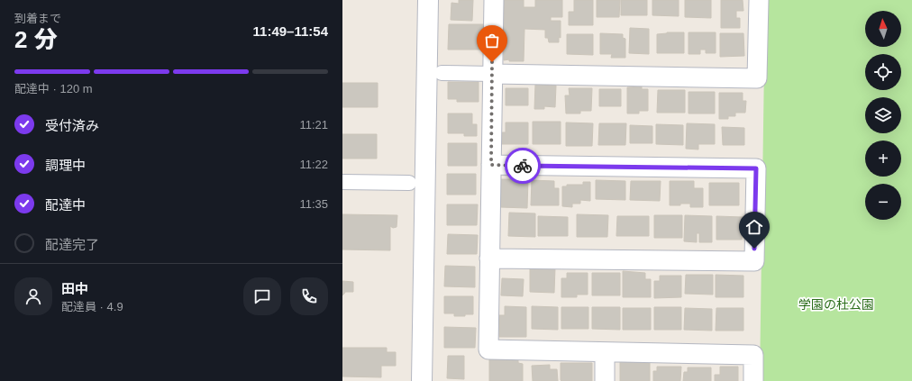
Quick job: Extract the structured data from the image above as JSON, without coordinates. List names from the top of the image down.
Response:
{
  "parks": ["学園の杜公園"],
  "north": "top",
  "page": {
    "heading": ["2 分", "到着まで", "11:49–11:54"],
    "panel": ["田中", "配達員 · 4.9"],
    "map_buttons": ["+", "−"],
    "bar": "配達中 · 120 m",
    "list": [
      ["受付済み", "11:21"],
      ["調理中", "11:22"],
      ["配達中", "11:35"],
      "配達完了"
    ]
  }
}
